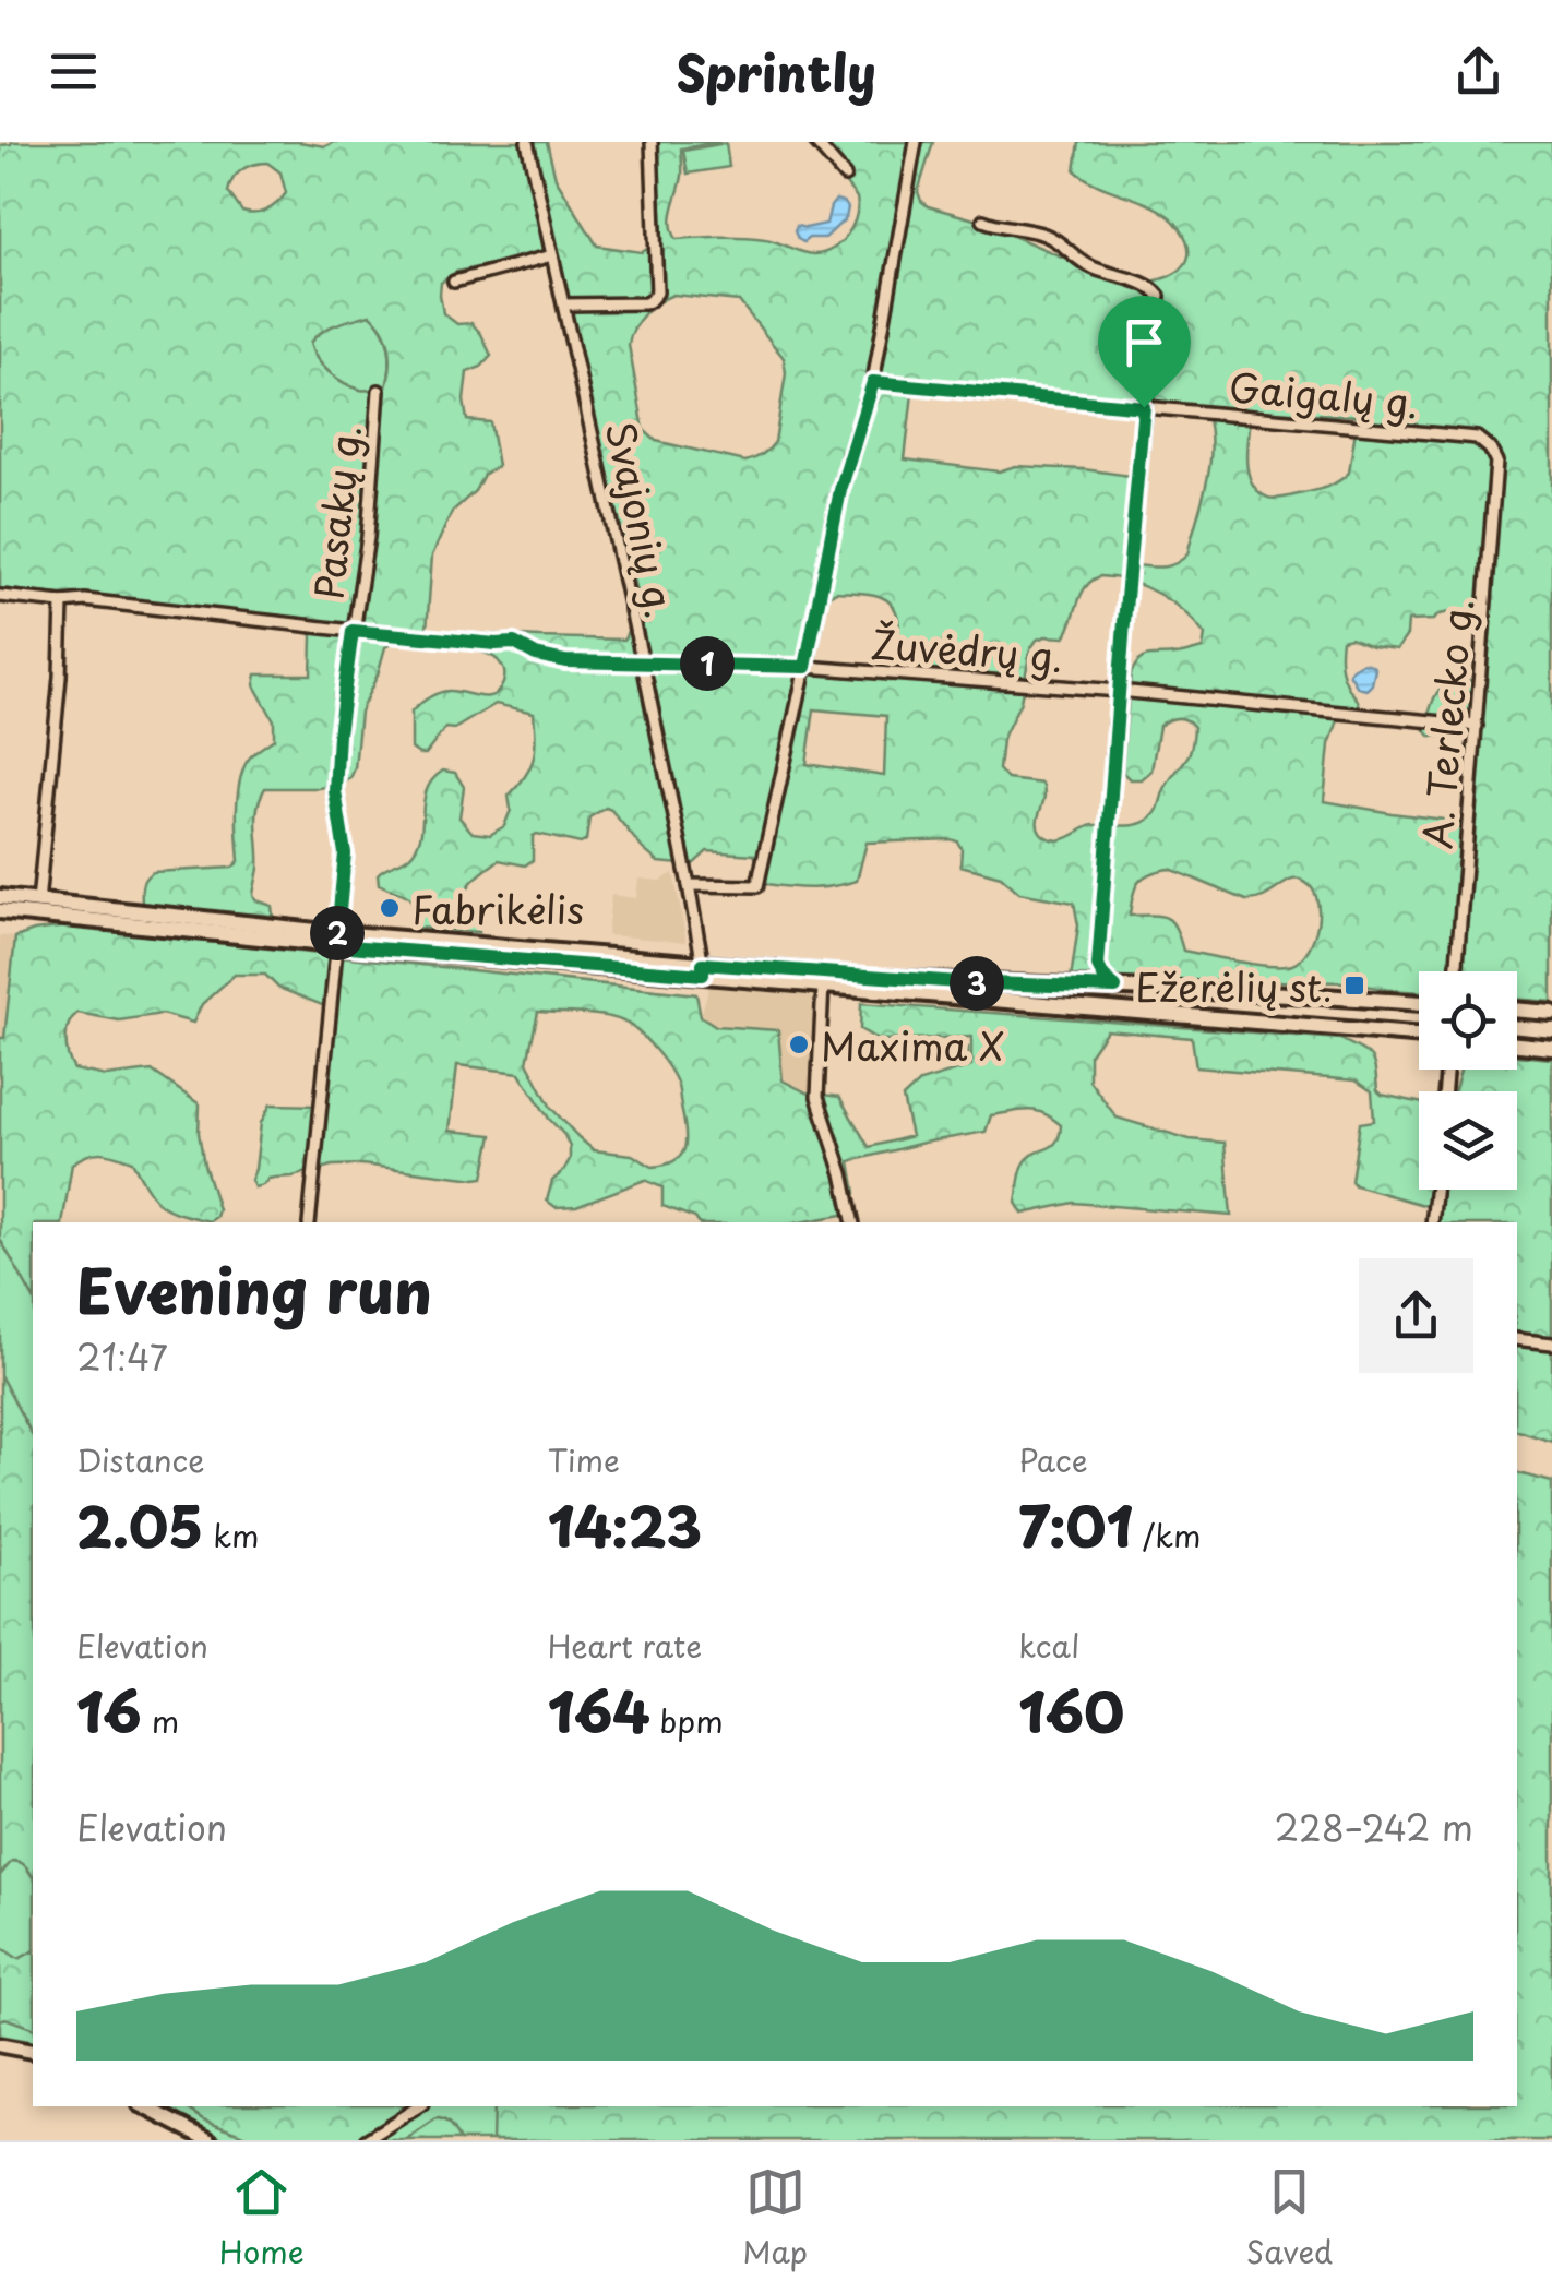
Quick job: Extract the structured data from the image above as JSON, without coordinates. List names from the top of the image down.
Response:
{
  "streets": {
    "street": [
      "Gaigalų g.",
      "Pasakų g.",
      "Svajonių g.",
      "Žuvėdrų g.",
      "A. Terlecko g."
    ]
  },
  "crossings": [
    ["Gaigalų g.", "A. Terlecko g."],
    ["Pasakų g.", "Žuvėdrų g."],
    ["Svajonių g.", "Žuvėdrų g."],
    ["Žuvėdrų g.", "A. Terlecko g."]
  ],
  "places": {
    "other": ["Fabrikėlis", "Maxima X"],
    "transit": ["Ežerėlių st."]
  },
  "page": {
    "header": "Sprintly",
    "pins": ["1", "2", "3"],
    "heading": ["Evening run", "21:47"],
    "stats": [
      ["Distance", "2.05 km"],
      ["Time", "14:23"],
      ["Pace", "7:01 /km"],
      ["Elevation", "16 m"],
      ["Heart rate", "164 bpm"],
      ["kcal", "160"]
    ],
    "chart": ["Elevation", "228–242 m"],
    "tabs": ["Home", "Map", "Saved"]
  }
}
